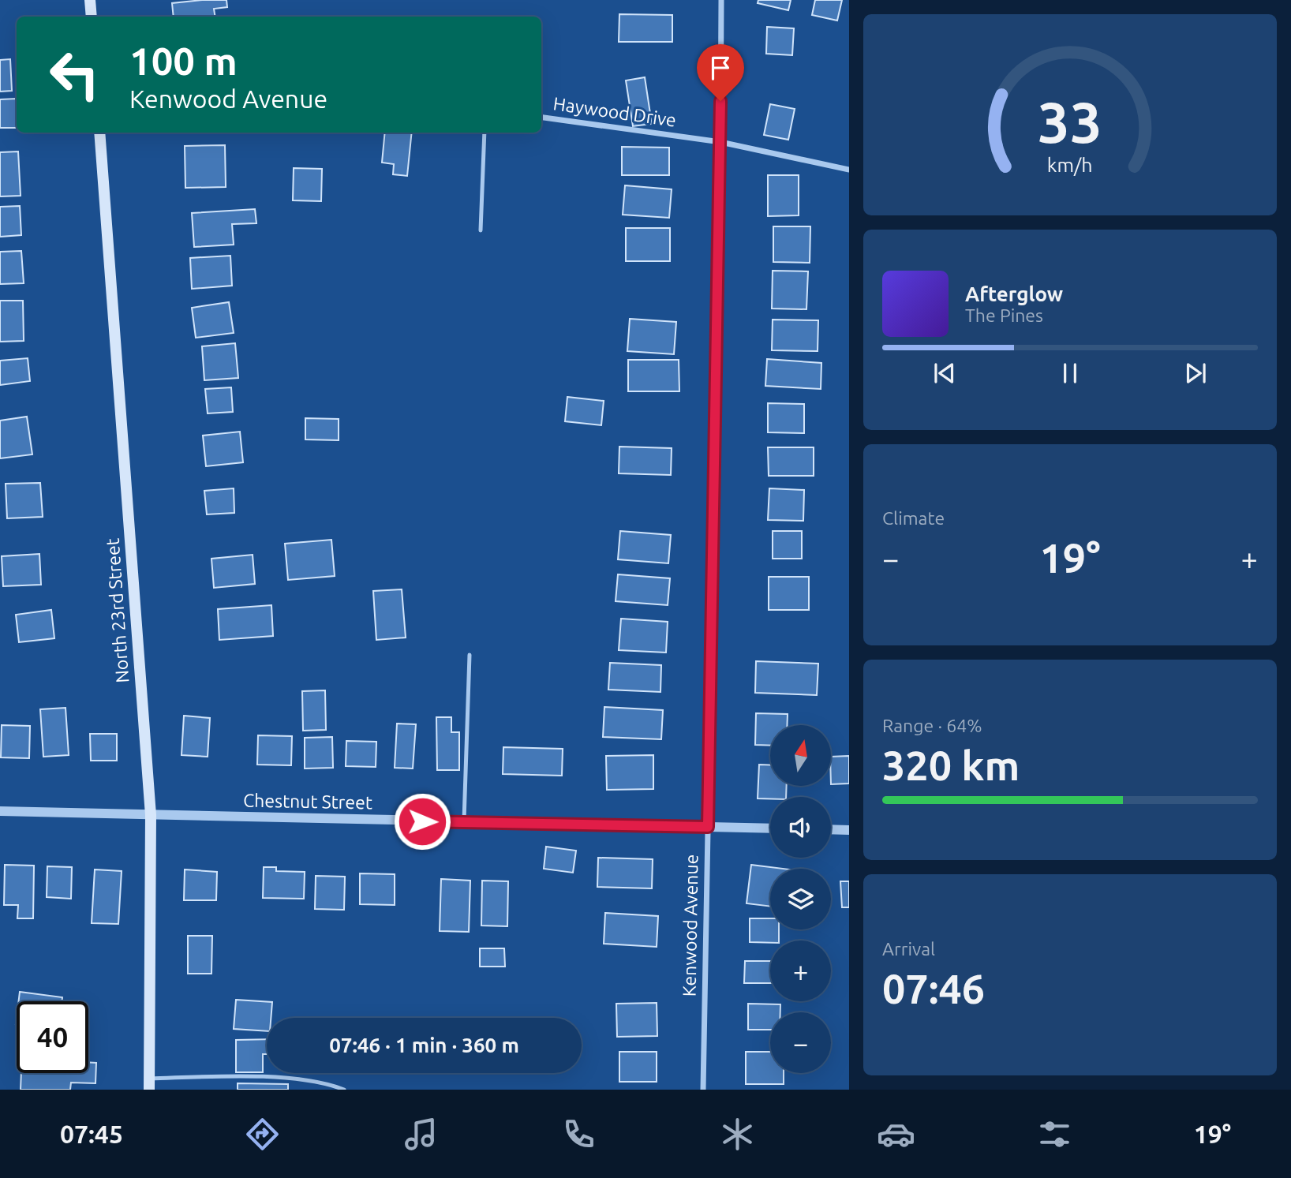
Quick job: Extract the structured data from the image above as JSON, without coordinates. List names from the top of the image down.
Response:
{
  "streets": {
    "main road": ["North 23rd Street"],
    "street": ["Haywood Drive", "Chestnut Street", "Kenwood Avenue"]
  },
  "crossings": [
    ["Haywood Drive", "Kenwood Avenue"],
    ["North 23rd Street", "Chestnut Street"],
    ["Chestnut Street", "Kenwood Avenue"]
  ],
  "north": "top",
  "page": {
    "turn": ["100 m", "Kenwood Avenue"],
    "song": ["Afterglow", "The Pines"],
    "tile": [
      "Climate",
      ["Range · 64%", "320 km"],
      ["Arrival", "07:46"]
    ],
    "heat": ["−", "19°", "+"],
    "map_buttons": ["+", "−"],
    "limit": "40",
    "trip": "07:46 · 1 min · 360 m",
    "tabs": ["07:45", "19°"],
    "gauge": ["33", "km/h"]
  }
}
